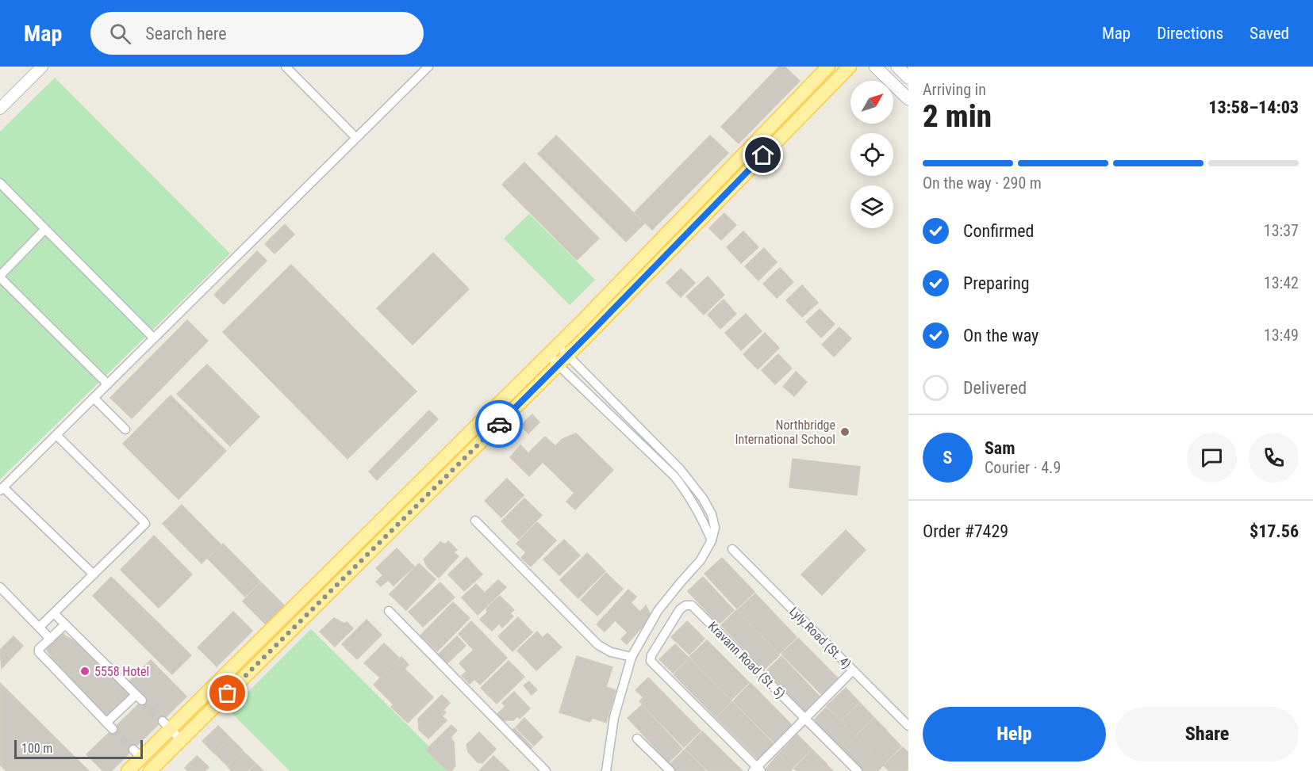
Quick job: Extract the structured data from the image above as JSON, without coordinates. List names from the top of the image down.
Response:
{
  "streets": {
    "street": ["Lyly Road (St. 4)", "Kravann Road (St. 5)"]
  },
  "places": ["Northbridge International School", "5558 Hotel"],
  "scale_bar": "100 m",
  "north": "top right",
  "page": {
    "header": "Map",
    "search": "Search here",
    "nav": ["Map", "Directions", "Saved"],
    "heading": ["2 min", "Arriving in", "13:58–14:03"],
    "panel": [
      "Sam",
      "Courier · 4.9",
      "Order #7429",
      "$17.56"
    ],
    "bar": "On the way · 290 m",
    "list": [
      ["Confirmed", "13:37"],
      ["Preparing", "13:42"],
      ["On the way", "13:49"],
      "Delivered"
    ],
    "round": "S",
    "buttons": ["Help", "Share"],
    "scale": "100 m"
  }
}
